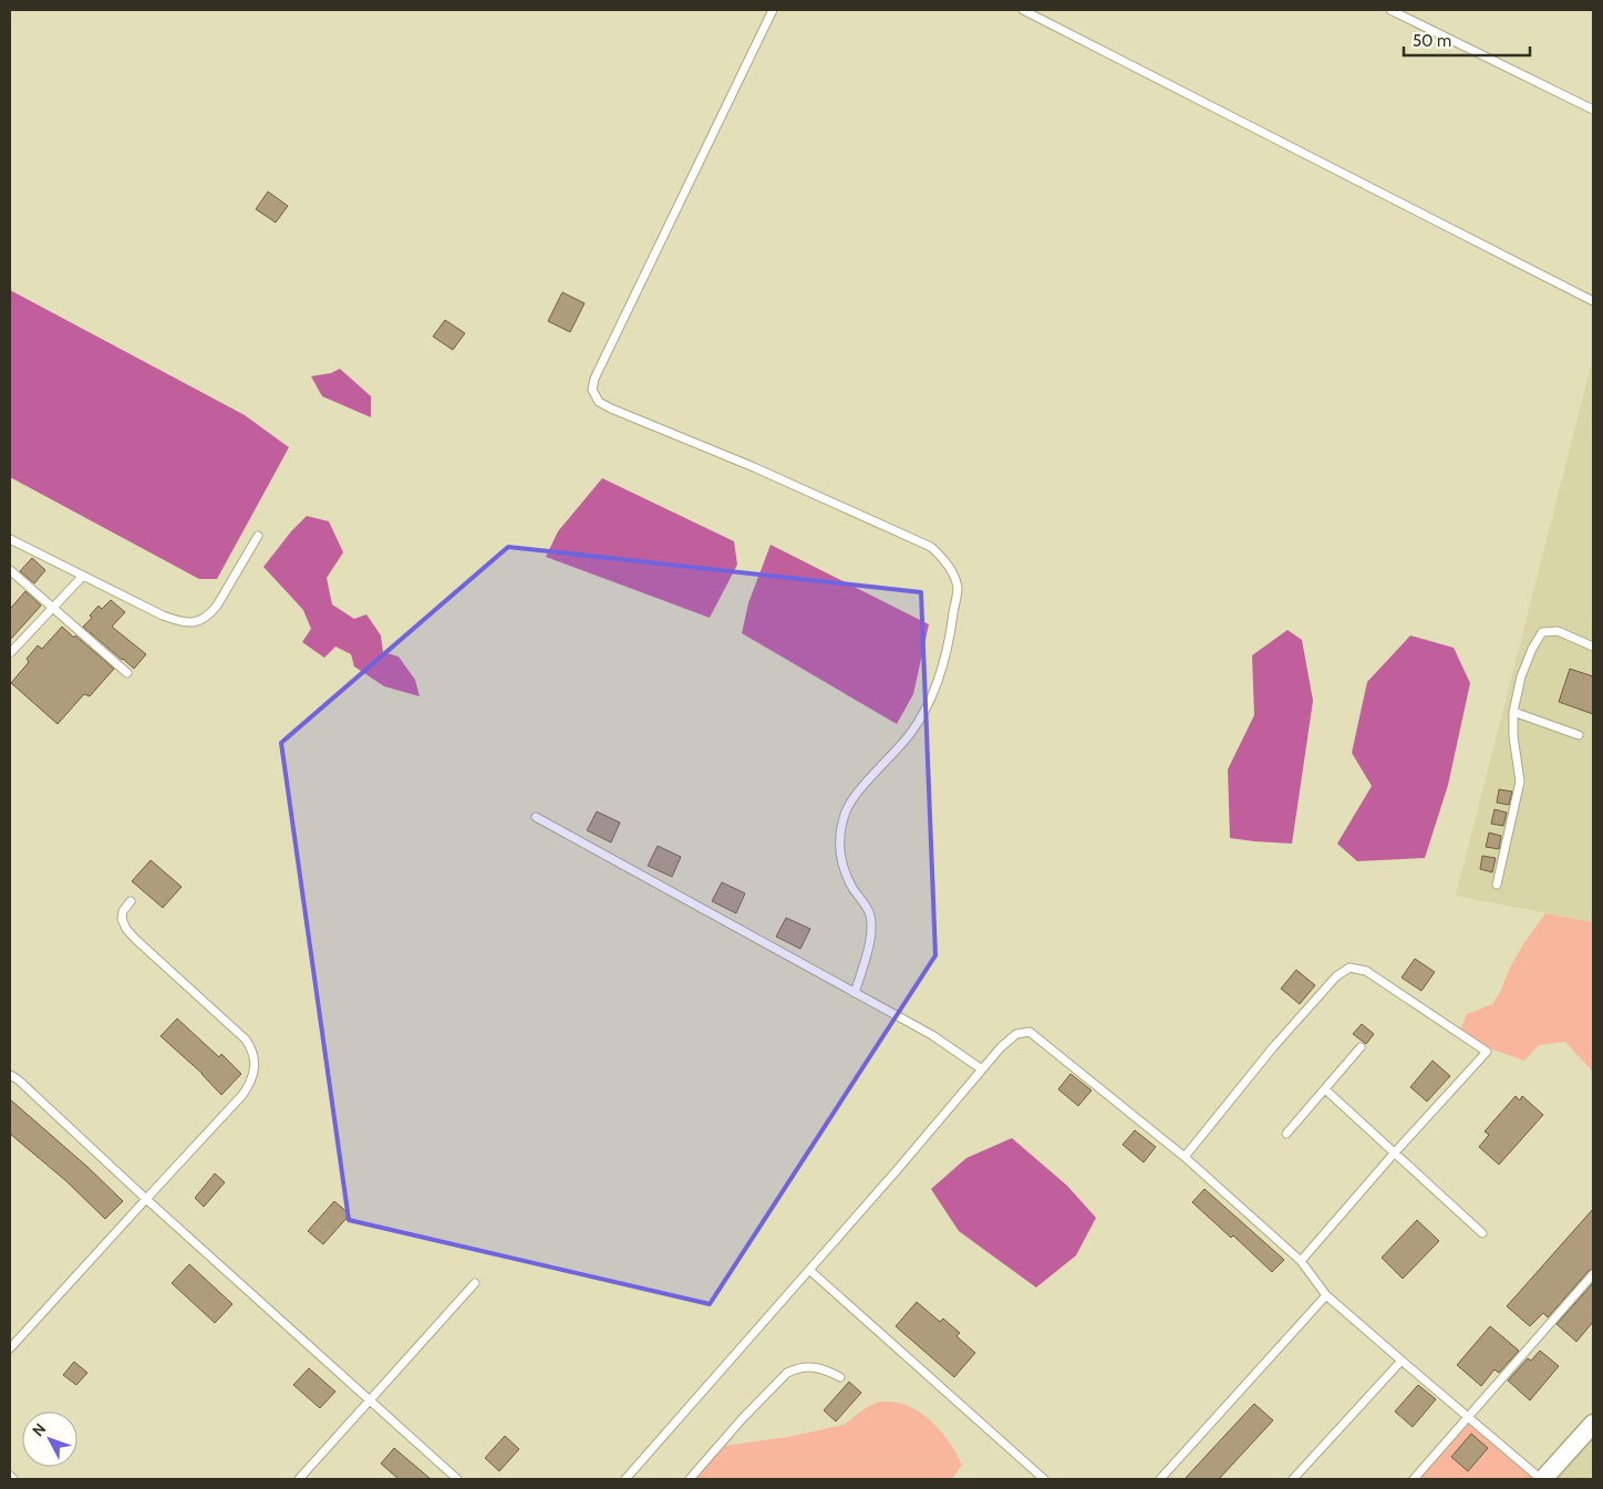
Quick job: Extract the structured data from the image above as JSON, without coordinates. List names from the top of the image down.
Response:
{
  "scale_bar": "50 m",
  "north": "top left"
}
